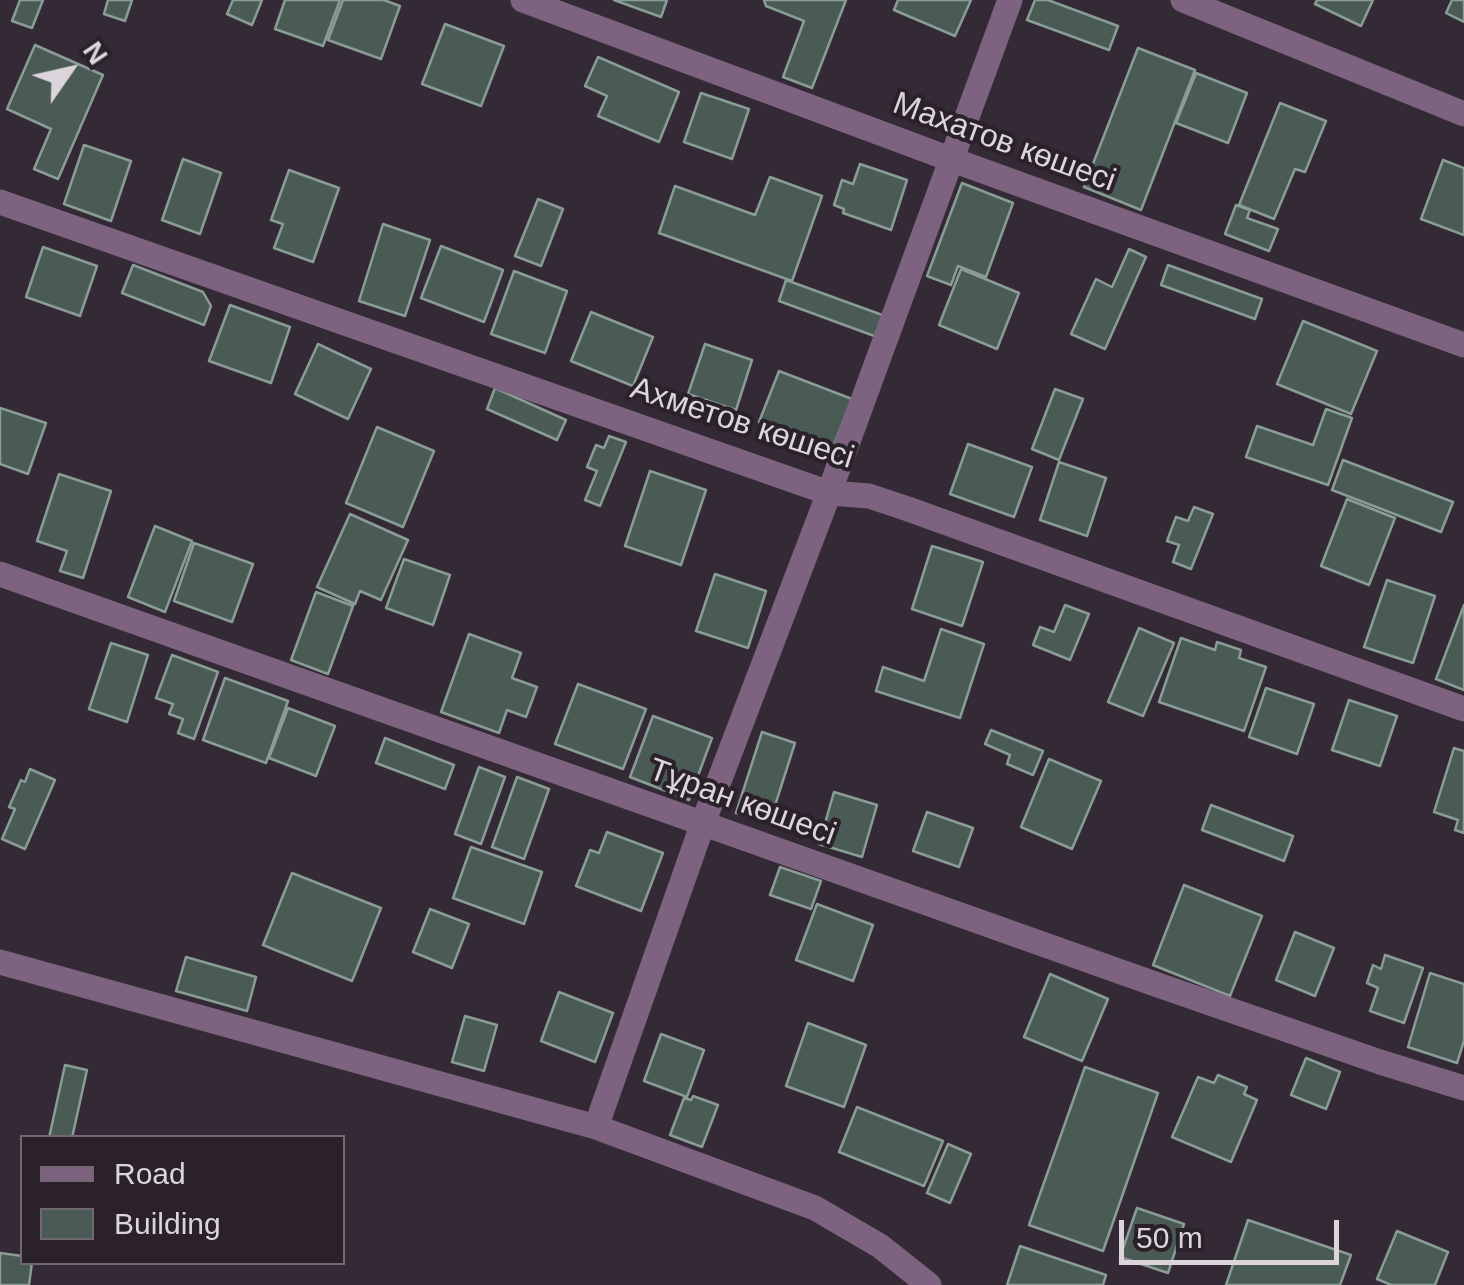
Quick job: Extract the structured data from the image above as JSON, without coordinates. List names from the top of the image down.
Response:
{
  "streets": {
    "street": ["Махатов көшесі", "Ахметов көшесі", "Тұран көшесі"]
  },
  "legend": ["Road", "Building"],
  "scale_bar": "50 m",
  "north": "top right"
}
